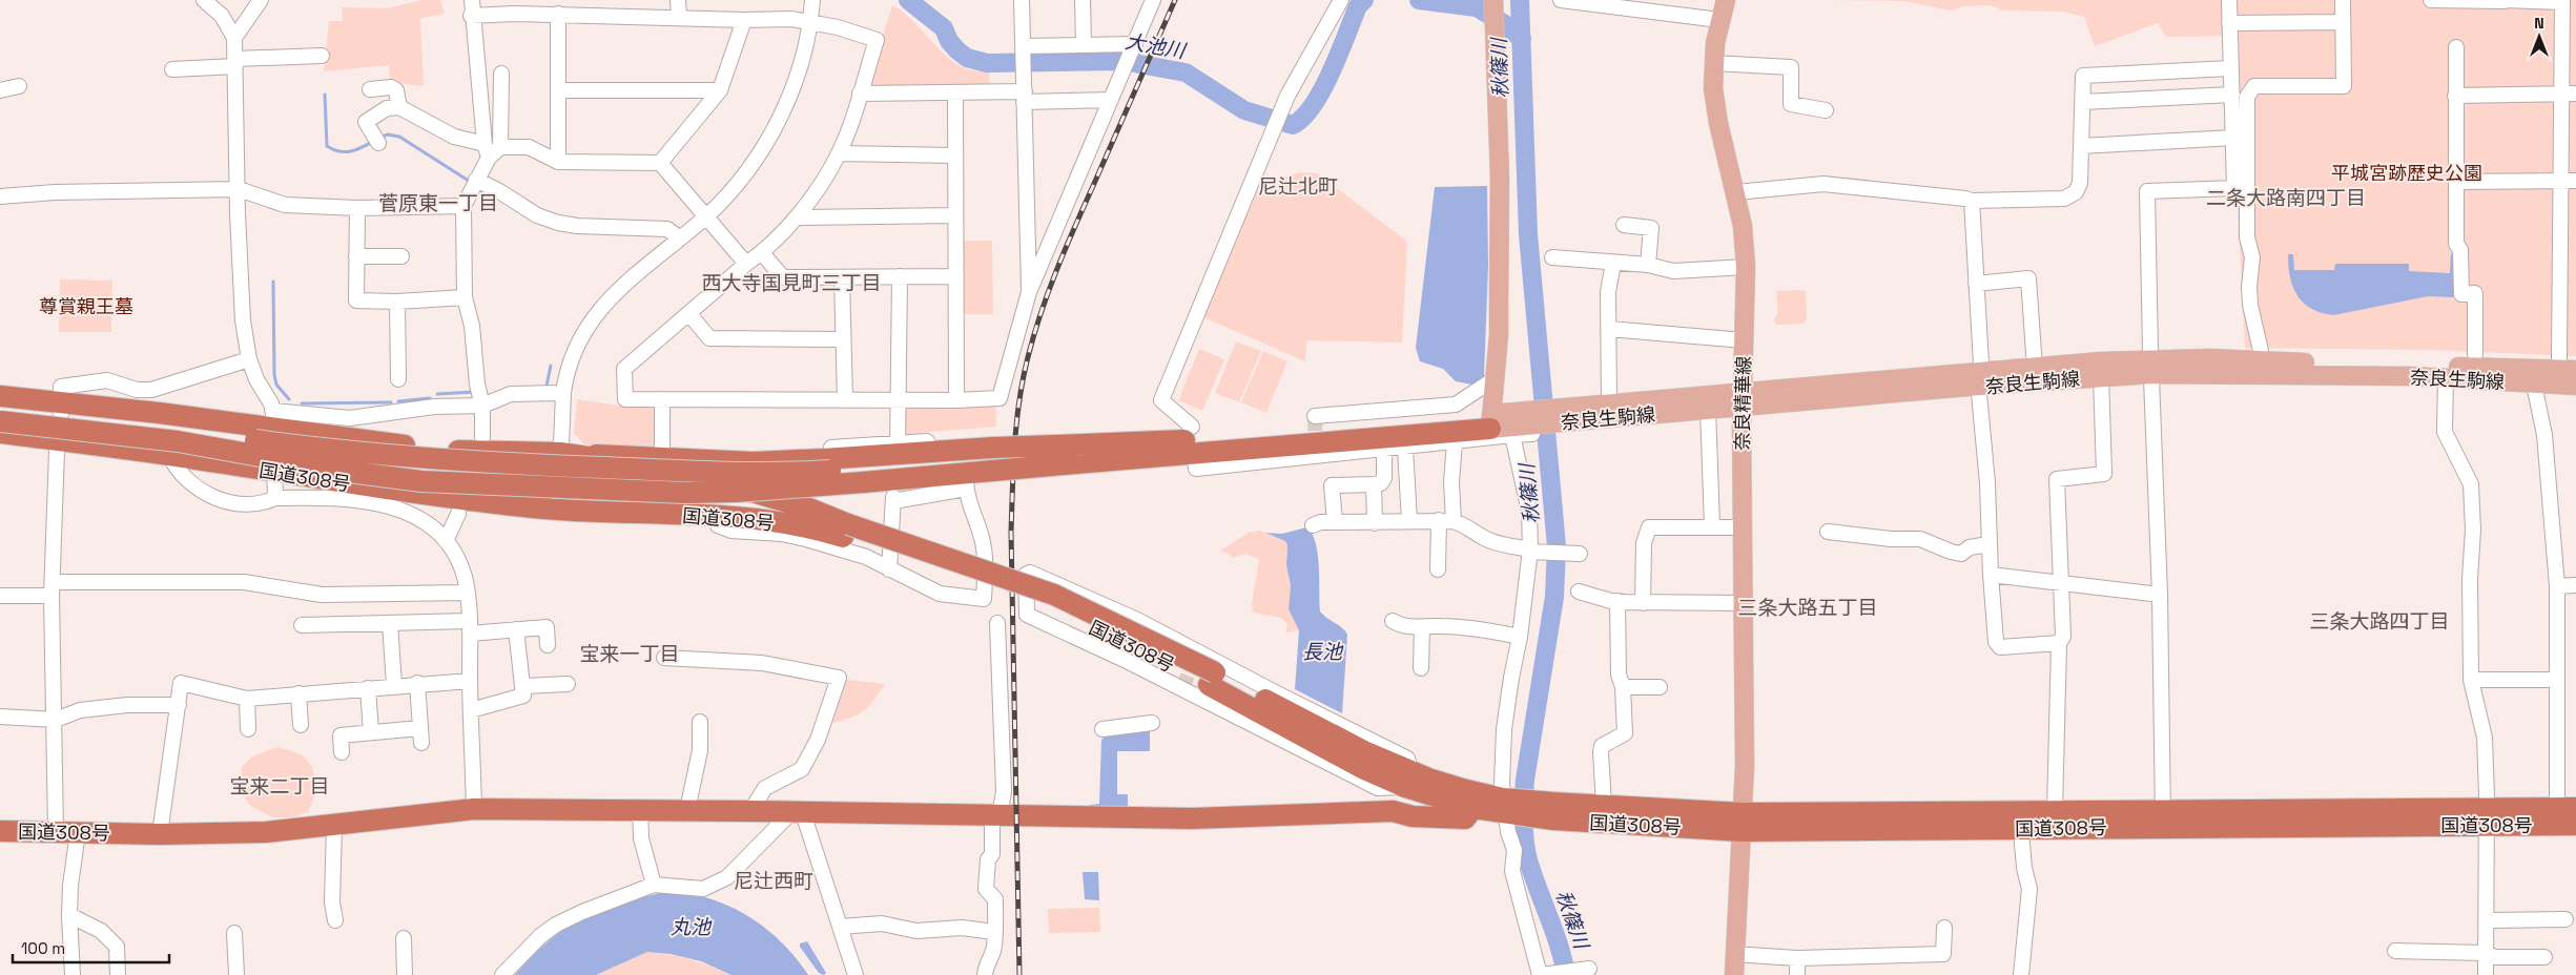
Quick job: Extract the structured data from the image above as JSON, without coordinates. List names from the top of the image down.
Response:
{
  "streets": {
    "highway": ["国道308号"],
    "main road": ["奈良生駒線", "奈良精華線"]
  },
  "crossings": [
    ["奈良生駒線", "奈良精華線"],
    ["奈良精華線", "国道308号"]
  ],
  "districts": [
    "尼辻北町",
    "二条大路南四丁目",
    "菅原東一丁目",
    "西大寺国見町三丁目",
    "三条大路五丁目",
    "三条大路四丁目",
    "宝来一丁目",
    "宝来二丁目",
    "尼辻西町"
  ],
  "water": [
    "大池川",
    "秋篠川",
    "長池",
    "丸池"
  ],
  "parks": ["平城宮跡歴史公園", "尊賞親王墓"],
  "scale_bar": "100 m",
  "north": "top"
}
